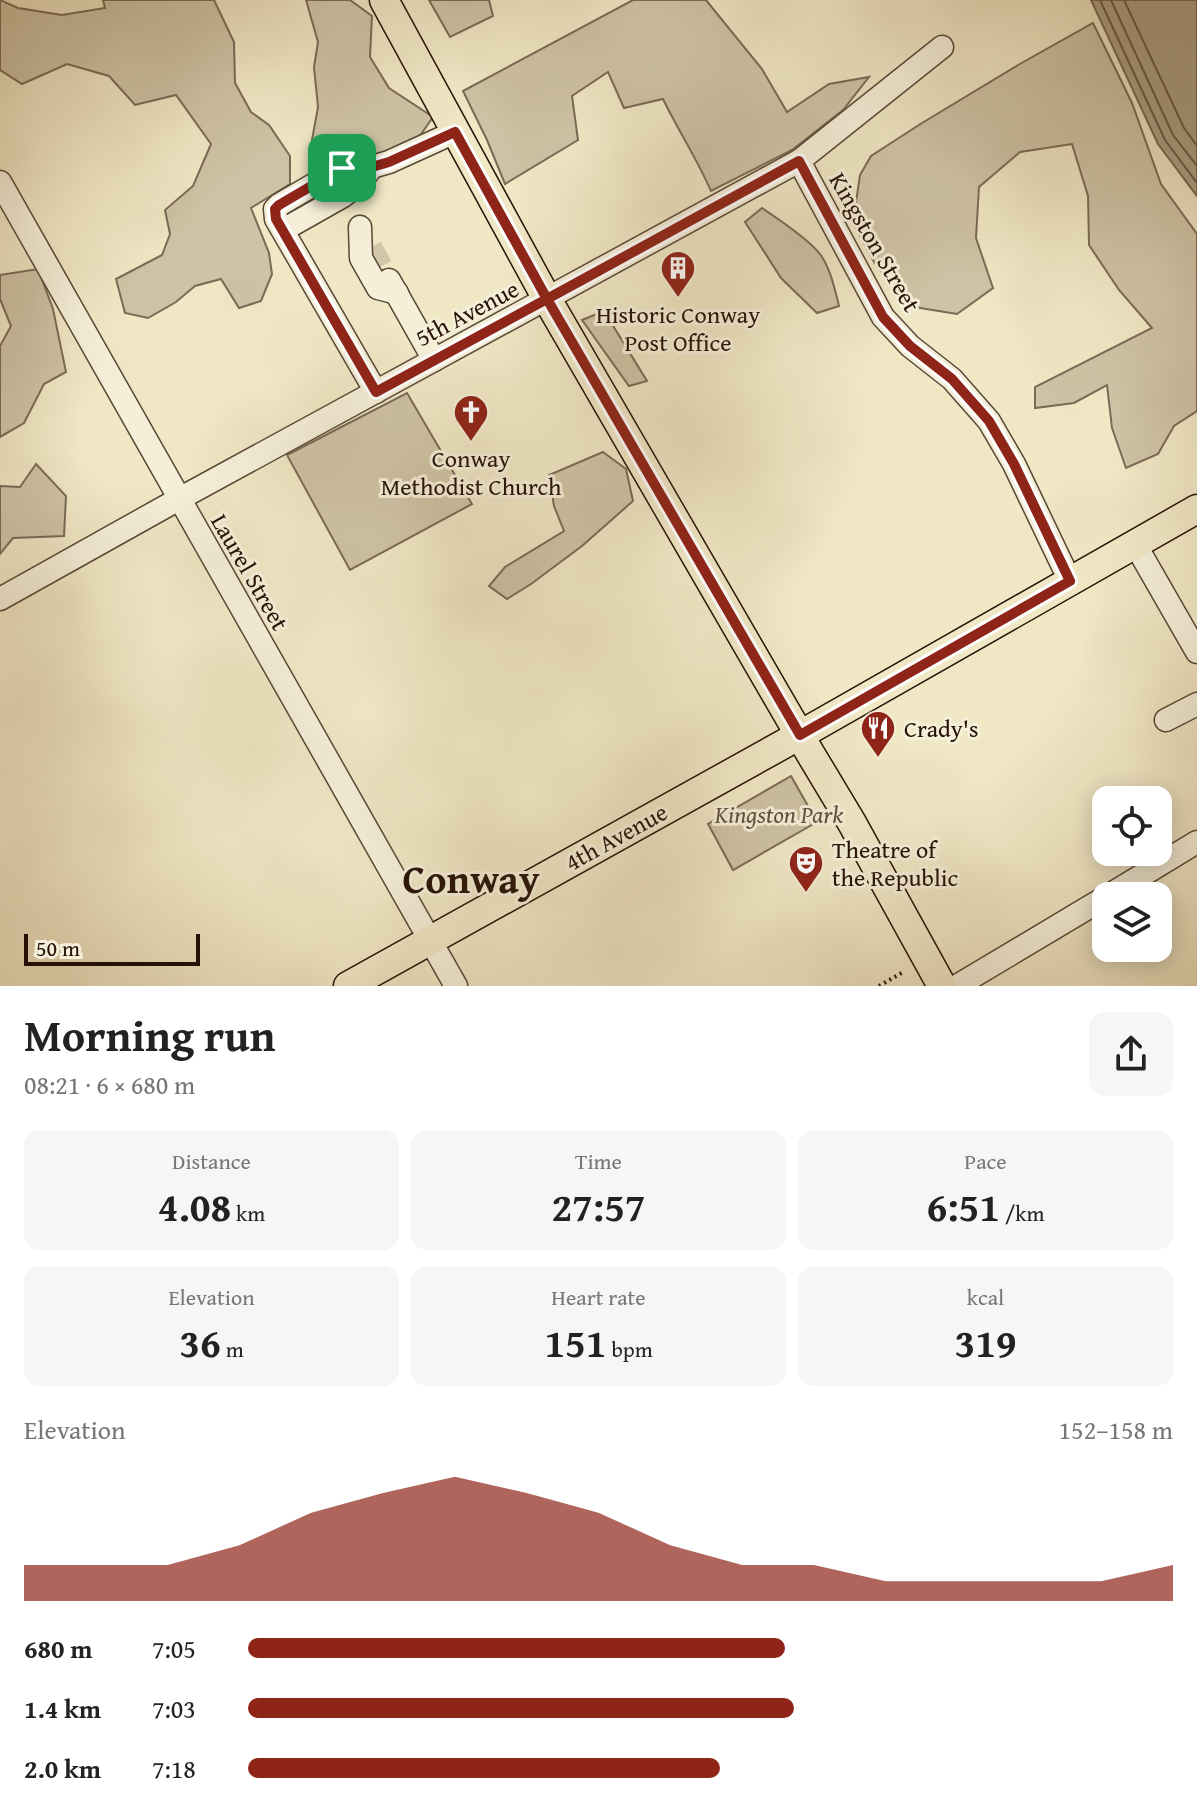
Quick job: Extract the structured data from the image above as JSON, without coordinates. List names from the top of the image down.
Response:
{
  "streets": {
    "main road": ["4th Avenue"],
    "street": ["Kingston Street", "5th Avenue", "Laurel Street"]
  },
  "crossings": [
    ["Kingston Street", "5th Avenue"],
    ["Kingston Street", "4th Avenue"],
    ["5th Avenue", "Laurel Street"],
    ["Laurel Street", "4th Avenue"]
  ],
  "districts": ["Conway"],
  "parks": ["Kingston Park"],
  "places": {
    "building": ["Historic Conway Post Office"],
    "church": ["Conway Methodist Church"],
    "restaurant": ["Crady's"],
    "theatre": ["Theatre of the Republic"]
  },
  "scale_bar": "50 m",
  "page": {
    "scale": "50 m",
    "heading": ["Morning run", "08:21 · 6 × 680 m"],
    "stats": [
      ["Distance", "4.08 km"],
      ["Time", "27:57"],
      ["Pace", "6:51 /km"],
      ["Elevation", "36 m"],
      ["Heart rate", "151 bpm"],
      ["kcal", "319"]
    ],
    "chart": ["Elevation", "152–158 m"],
    "list": [
      {
        "name": "680 m",
        "note": "7:05"
      },
      {
        "name": "1.4 km",
        "note": "7:03"
      },
      {
        "name": "2.0 km",
        "note": "7:18"
      }
    ]
  }
}
